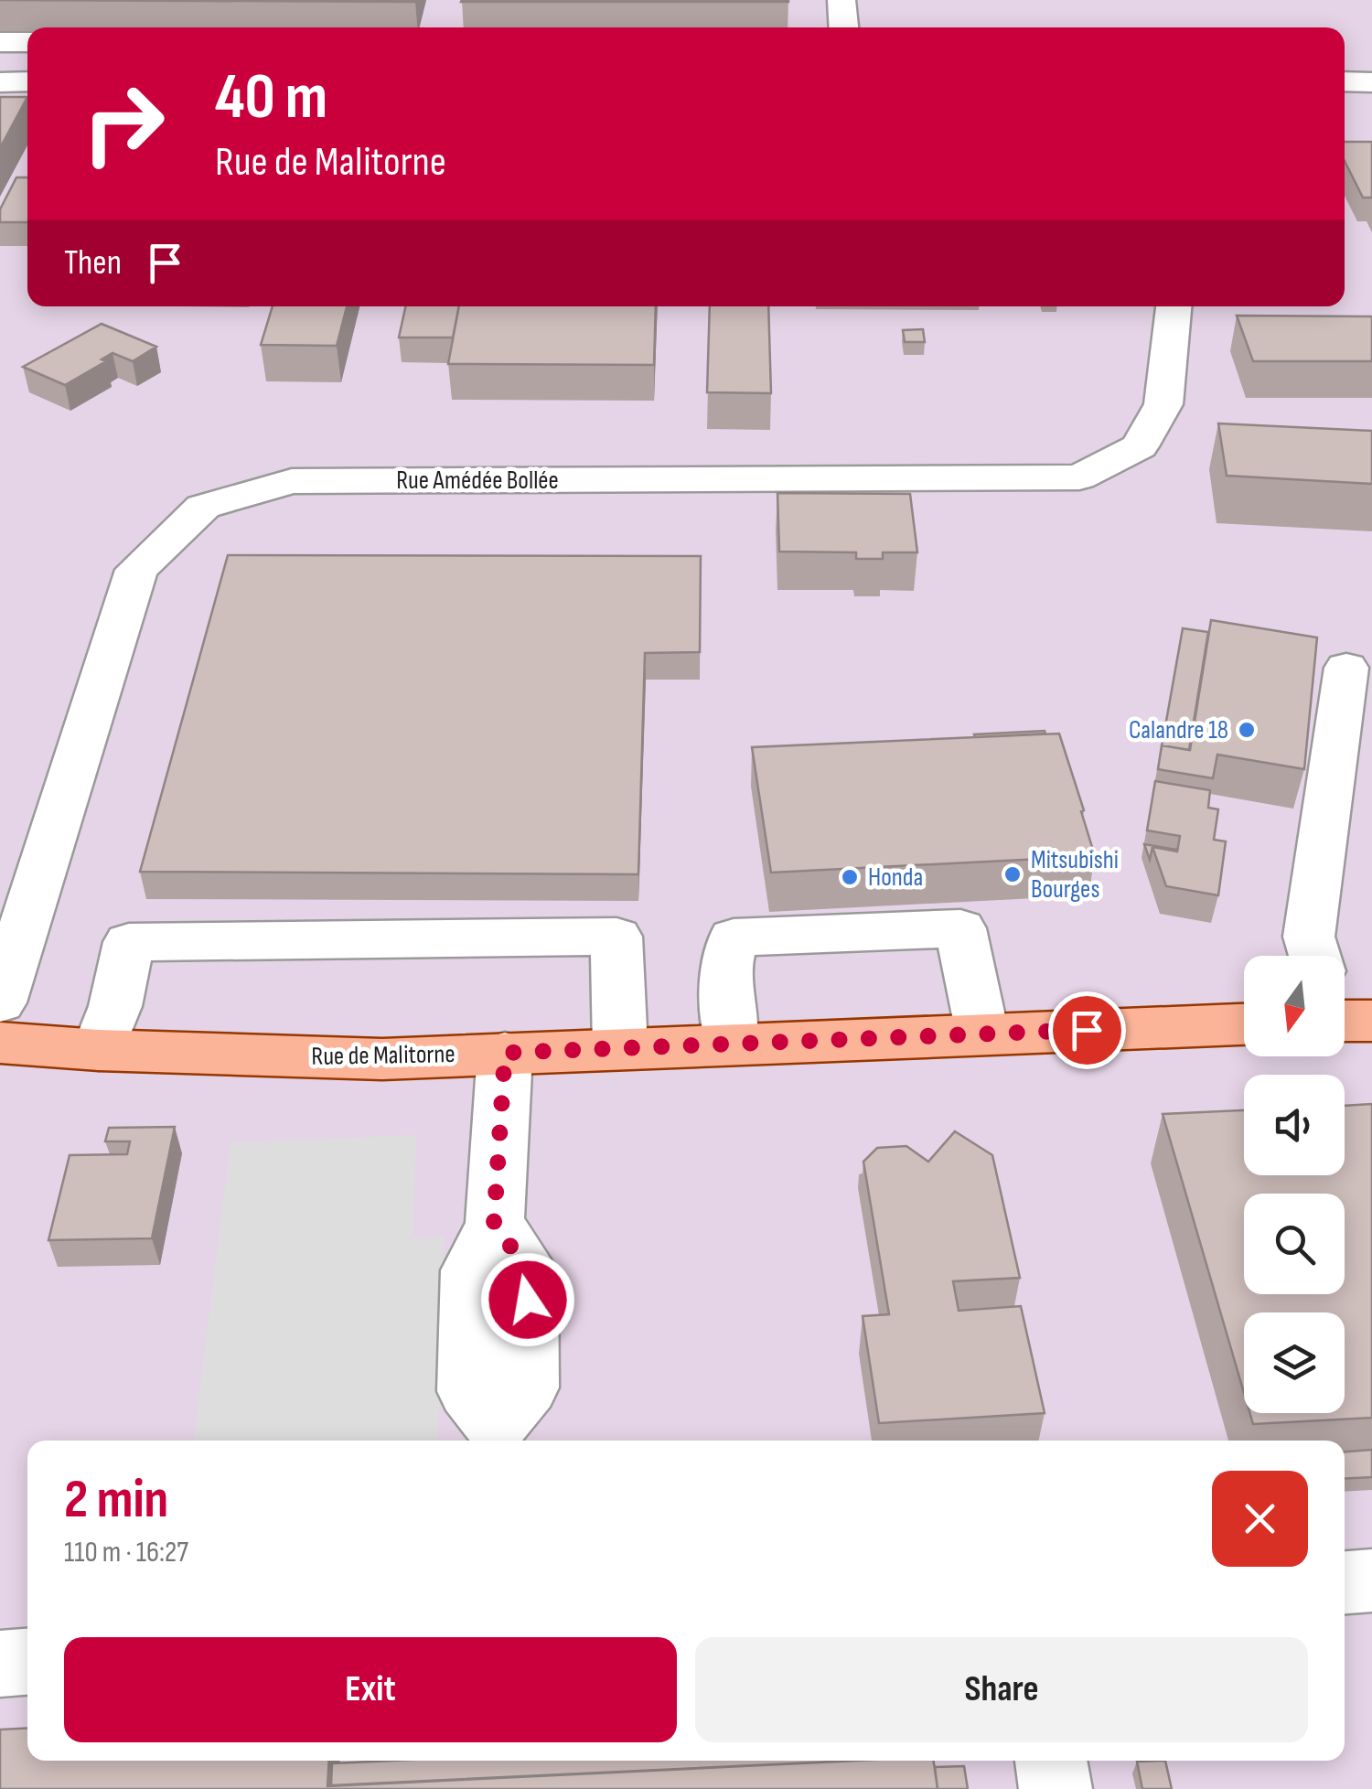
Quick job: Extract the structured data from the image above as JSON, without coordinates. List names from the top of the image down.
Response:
{
  "streets": {
    "main road": ["Rue de Malitorne"],
    "street": ["Rue Amédée Bollée"]
  },
  "places": ["Calandre 18", "Mitsubishi Bourges", "Honda"],
  "north": "bottom",
  "page": {
    "turn": ["40 m", "Rue de Malitorne"],
    "then": "Then",
    "heading": ["2 min", "110 m · 16:27"],
    "buttons": ["Exit", "Share"]
  }
}
